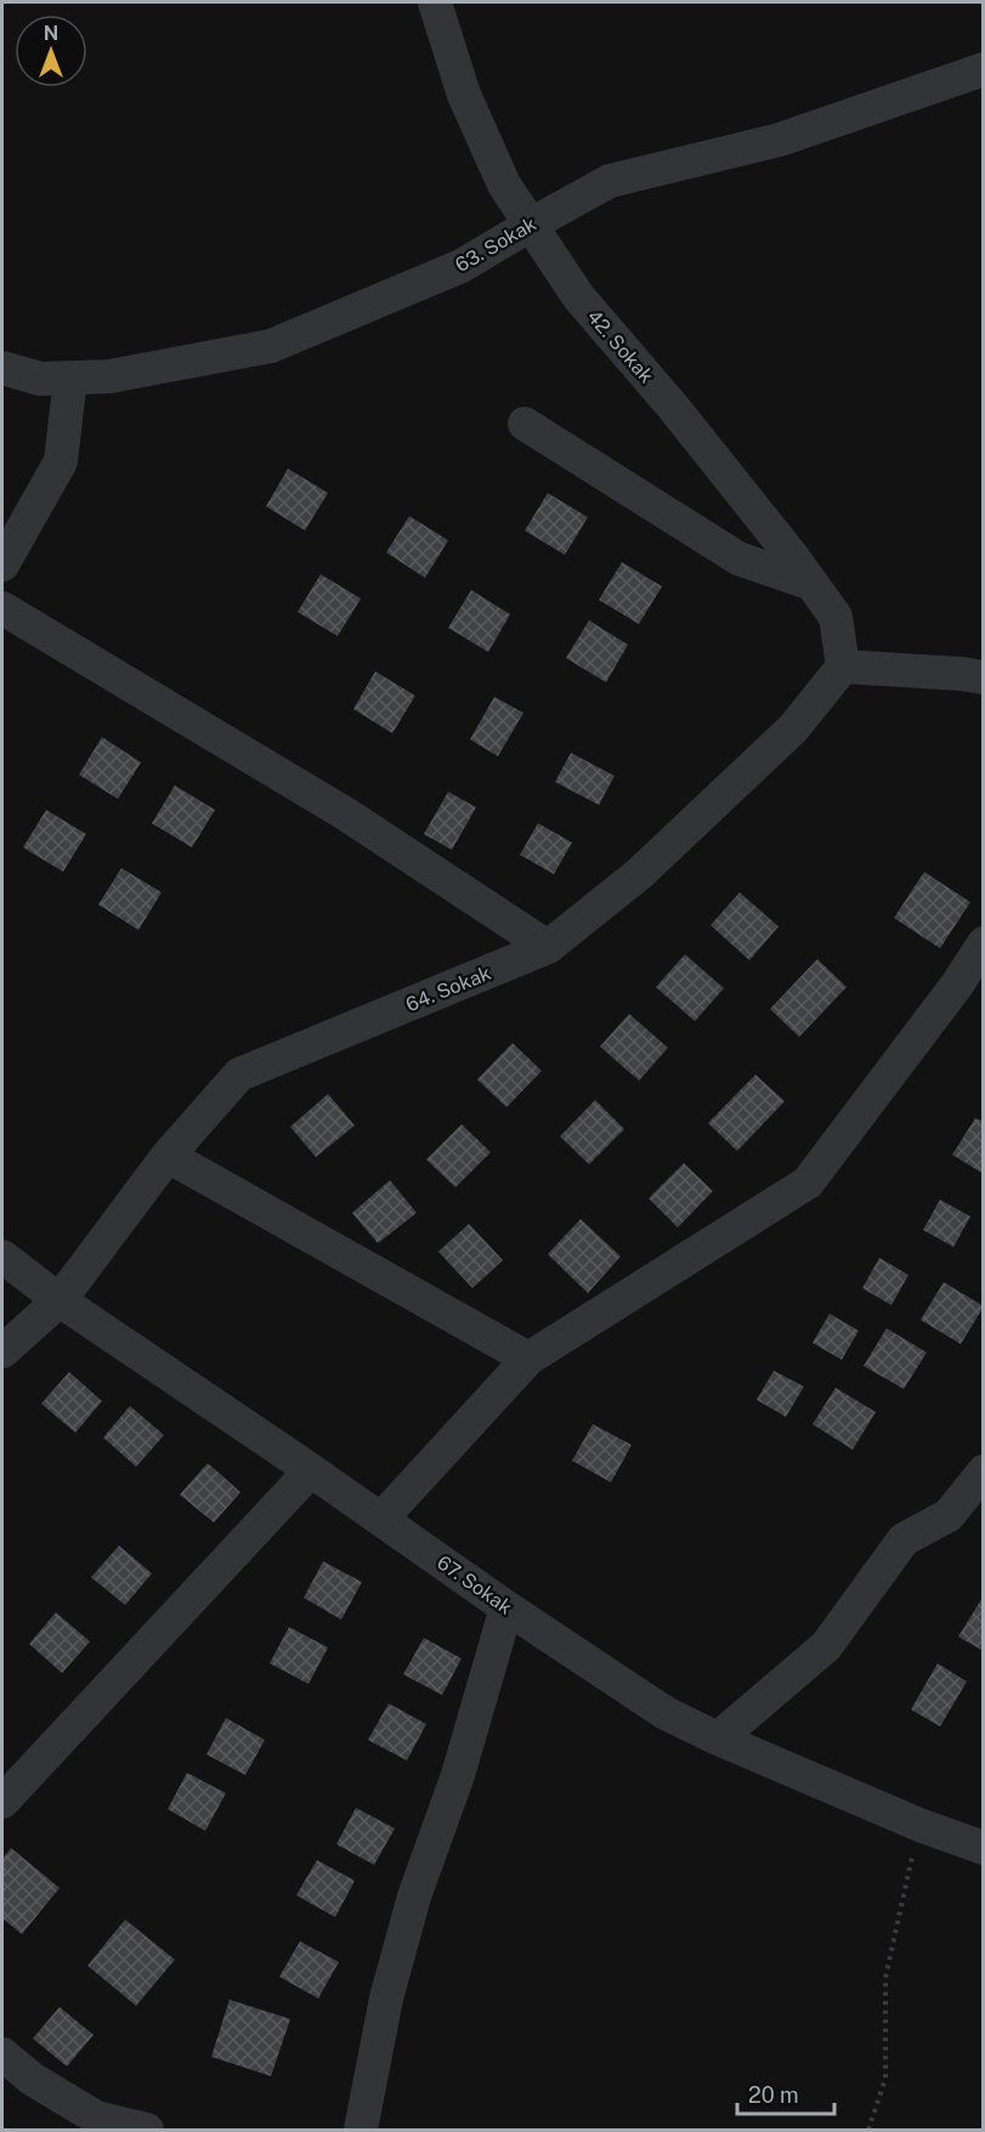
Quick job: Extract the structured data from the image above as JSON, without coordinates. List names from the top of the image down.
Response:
{
  "streets": {
    "street": [
      "63. Sokak",
      "42. Sokak",
      "64. Sokak",
      "67. Sokak"
    ]
  },
  "crossings": [
    ["63. Sokak", "42. Sokak"],
    ["42. Sokak", "64. Sokak"],
    ["64. Sokak", "67. Sokak"]
  ],
  "scale_bar": "20 m",
  "north": "top"
}
